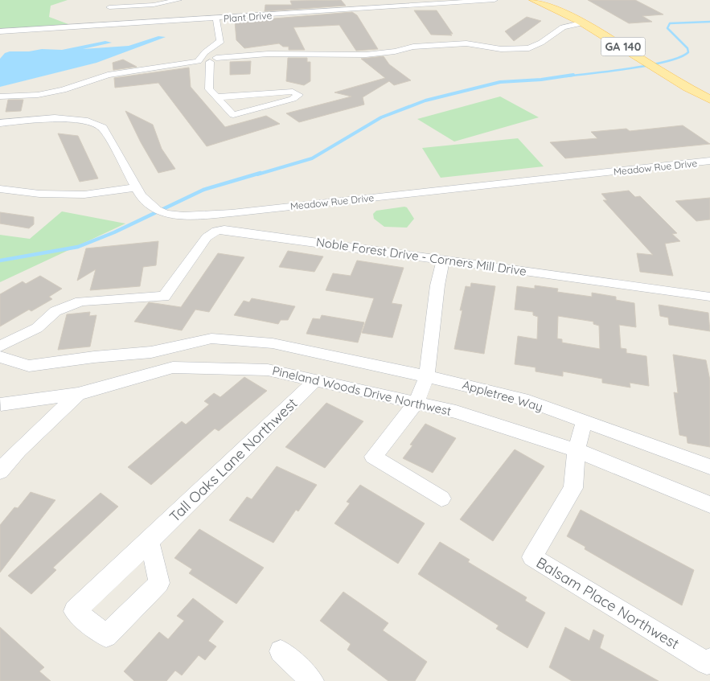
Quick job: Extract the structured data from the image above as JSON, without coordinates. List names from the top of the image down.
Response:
{
  "streets": {
    "main road": ["GA 140"],
    "street": [
      "Plant Drive",
      "Meadow Rue Drive",
      "Noble Forest Drive - Corners Mill Drive",
      "Pineland Woods Drive Northwest",
      "Appletree Way",
      "Tall Oaks Lane Northwest",
      "Balsam Place Northwest"
    ]
  },
  "crossings": [
    ["Pineland Woods Drive Northwest", "Tall Oaks Lane Northwest"],
    ["Pineland Woods Drive Northwest", "Balsam Place Northwest"],
    ["Appletree Way", "Balsam Place Northwest"]
  ]
}
